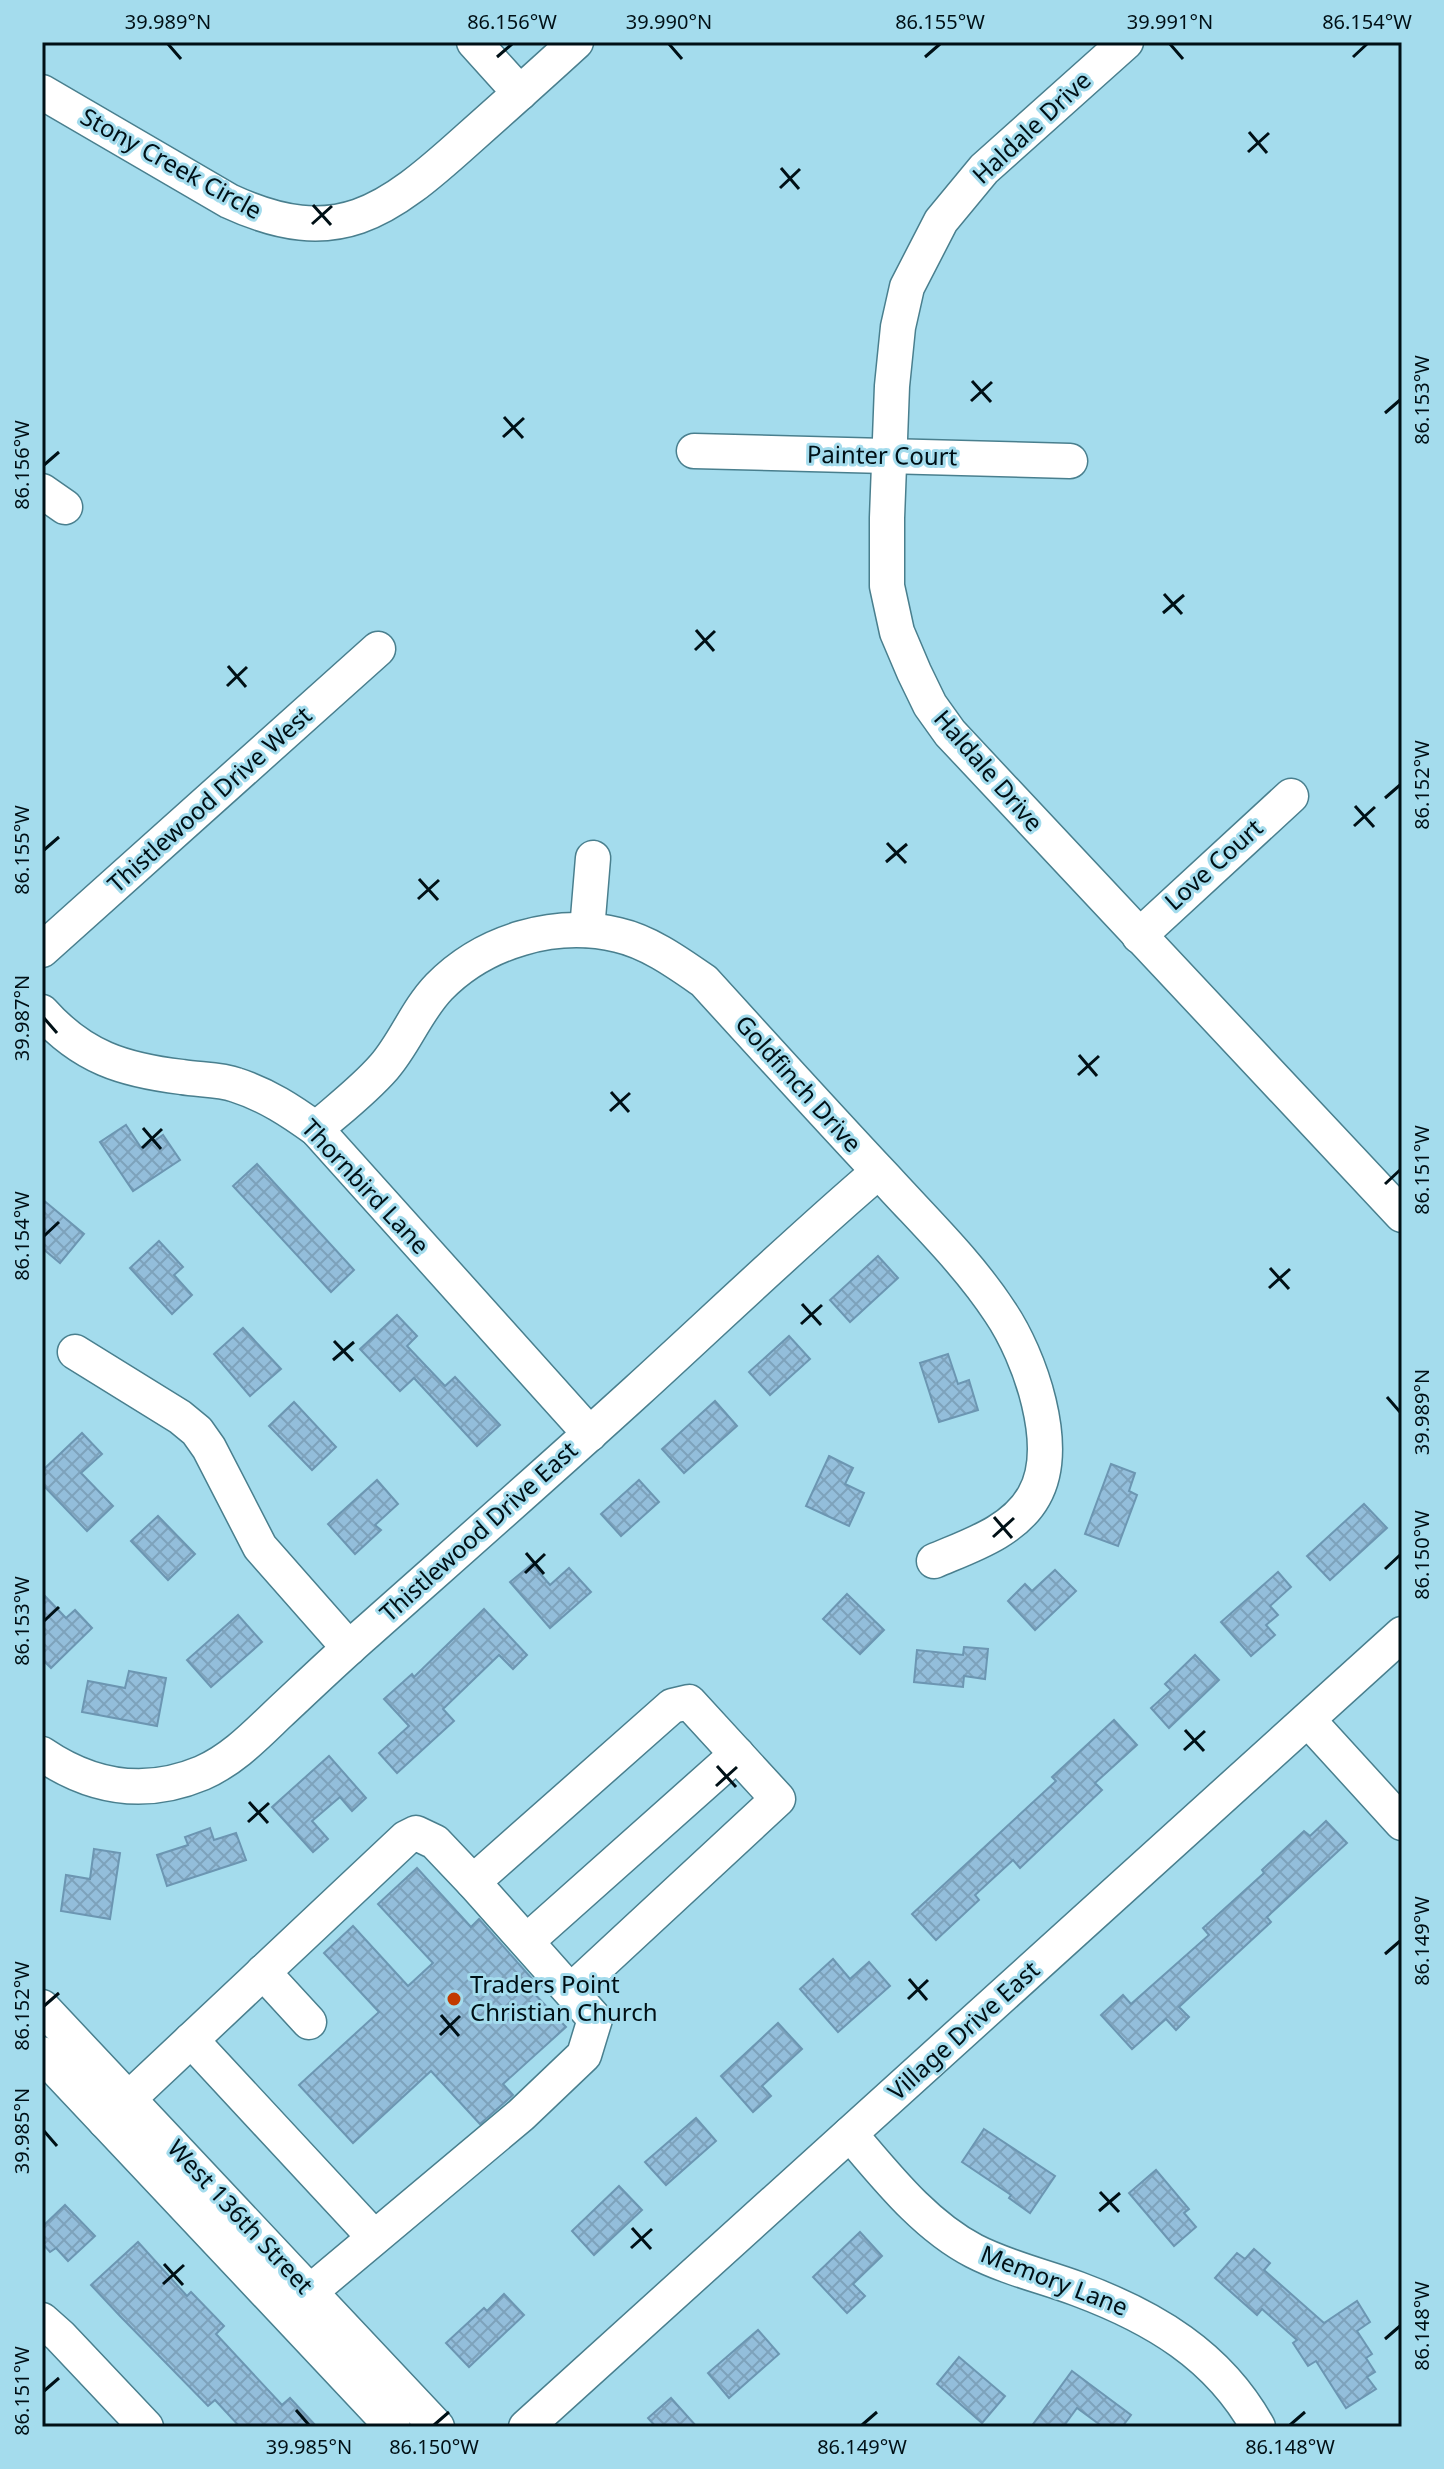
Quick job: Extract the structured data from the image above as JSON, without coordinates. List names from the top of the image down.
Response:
{
  "streets": {
    "street": [
      "Haldale Drive",
      "Stony Creek Circle",
      "Painter Court",
      "Thistlewood Drive West",
      "Love Court",
      "Goldfinch Drive",
      "Thornbird Lane",
      "Thistlewood Drive East",
      "Village Drive East",
      "West 136th Street",
      "Memory Lane"
    ]
  },
  "crossings": [
    ["Haldale Drive", "Painter Court"],
    ["Haldale Drive", "Love Court"],
    ["Goldfinch Drive", "Thornbird Lane"],
    ["Goldfinch Drive", "Thistlewood Drive East"],
    ["Thornbird Lane", "Thistlewood Drive East"],
    ["Village Drive East", "Memory Lane"]
  ],
  "places": ["Traders Point Christian Church"],
  "coordinates": [
    "39.989°N",
    "86.156°W",
    "39.990°N",
    "86.155°W",
    "39.991°N",
    "86.154°W",
    "86.153°W",
    "86.152°W",
    "39.987°N",
    "86.151°W",
    "86.150°W",
    "86.149°W",
    "39.985°N",
    "86.148°W"
  ]
}
